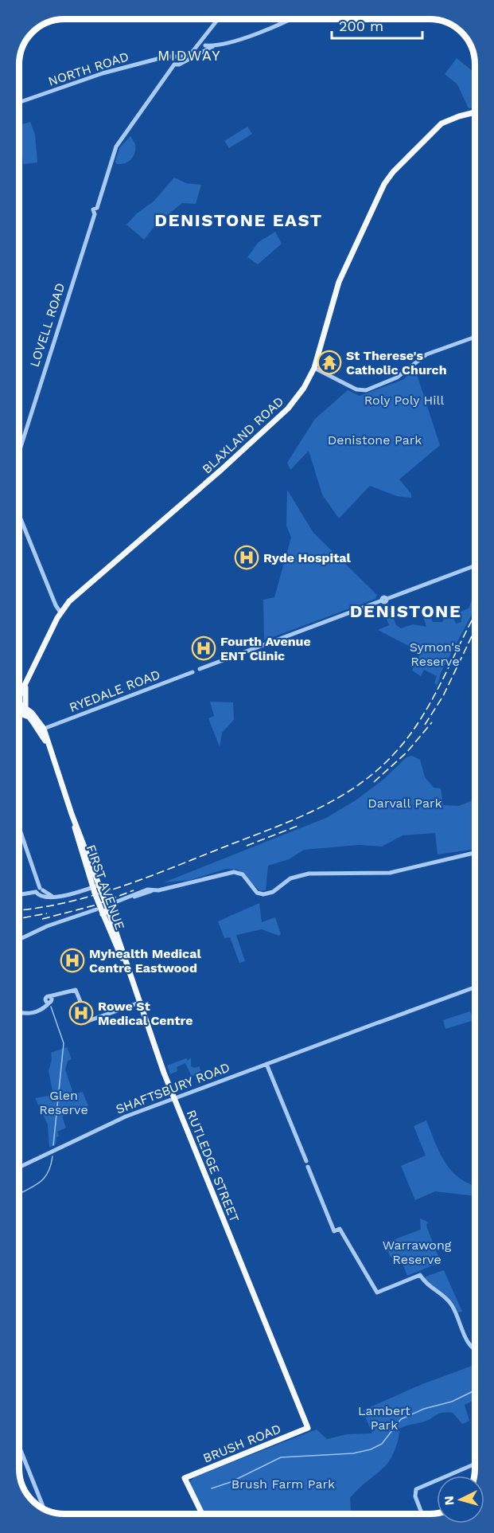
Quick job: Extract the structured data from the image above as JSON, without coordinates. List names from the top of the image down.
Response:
{
  "streets": {
    "main road": [
      "BLAXLAND ROAD",
      "FIRST AVENUE",
      "RUTLEDGE STREET",
      "BRUSH ROAD"
    ],
    "street": [
      "NORTH ROAD",
      "LOVELL ROAD",
      "RYEDALE ROAD",
      "SHAFTSBURY ROAD"
    ]
  },
  "crossings": [
    ["RYEDALE ROAD", "FIRST AVENUE"],
    ["FIRST AVENUE", "RUTLEDGE STREET"],
    ["SHAFTSBURY ROAD", "RUTLEDGE STREET"],
    ["RUTLEDGE STREET", "BRUSH ROAD"]
  ],
  "districts": ["MIDWAY", "DENISTONE EAST", "DENISTONE"],
  "parks": [
    "Roly Poly Hill",
    "Denistone Park",
    "Symon's Reserve",
    "Darvall Park",
    "Glen Reserve",
    "Warrawong Reserve",
    "Lambert Park",
    "Brush Farm Park"
  ],
  "places": {
    "temple": ["St Therese's Catholic Church"],
    "hospital": [
      "Ryde Hospital",
      "Fourth Avenue ENT Clinic",
      "Myhealth Medical Centre Eastwood",
      "Rowe St Medical Centre"
    ]
  },
  "scale_bar": "200 m",
  "north": "left"
}
